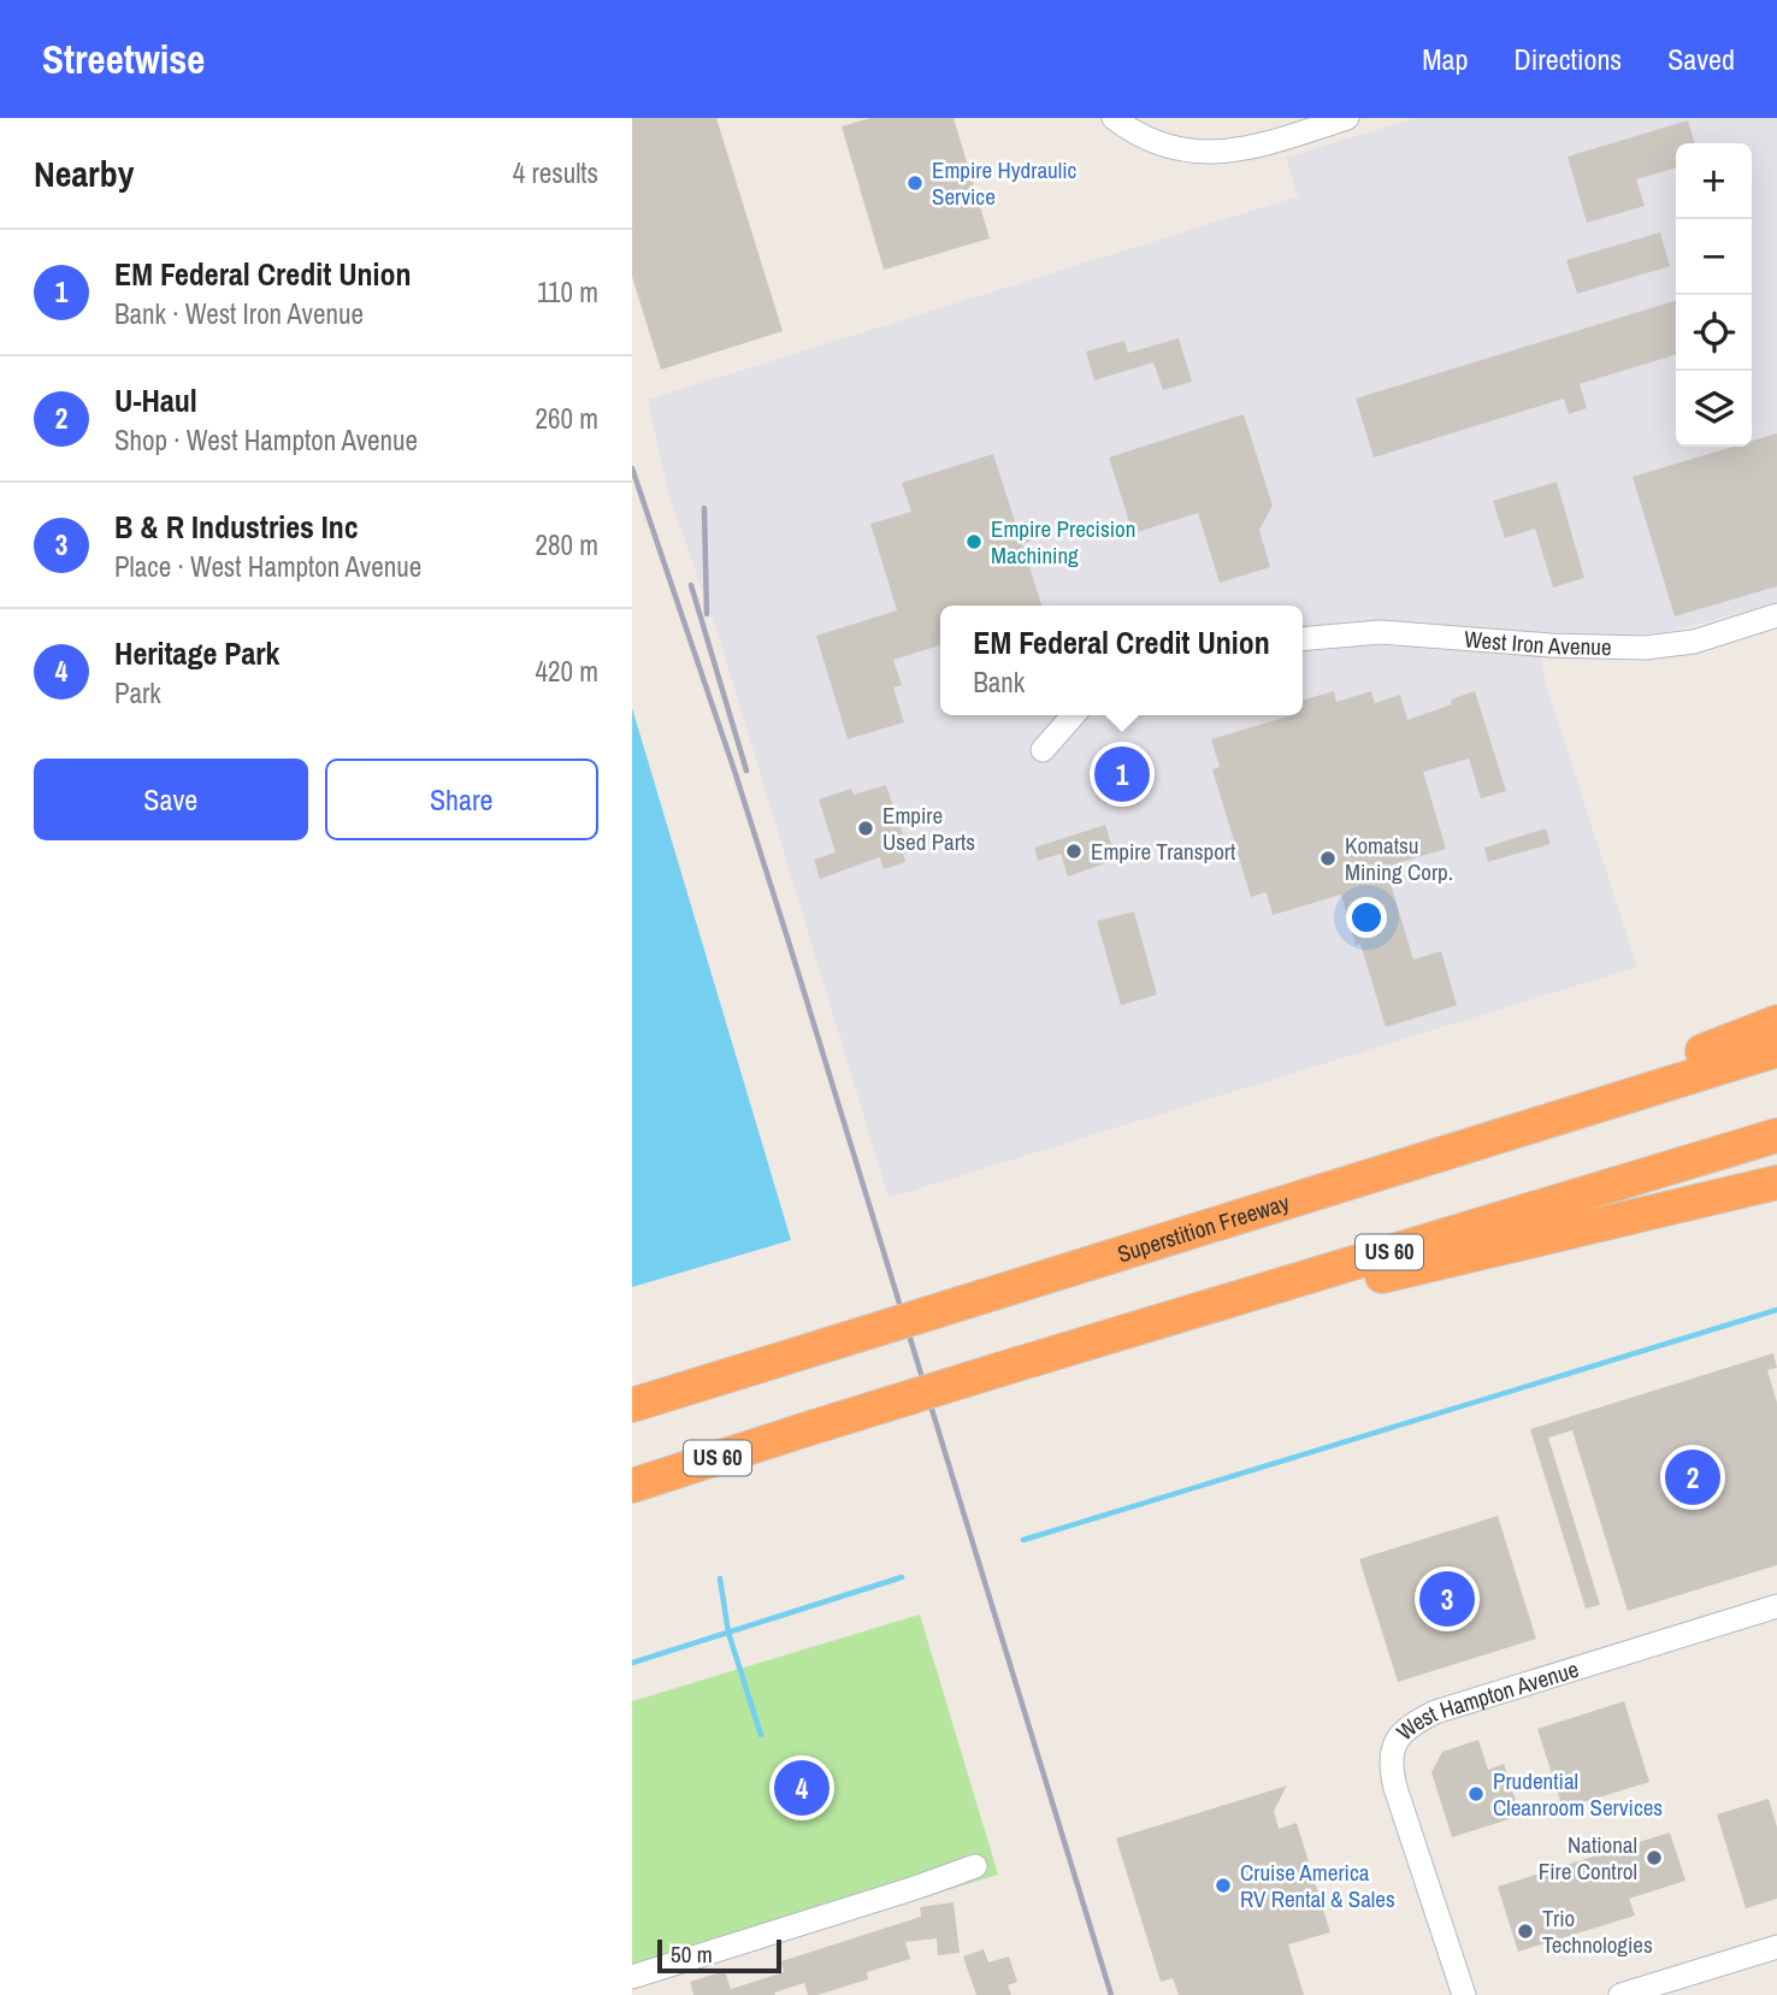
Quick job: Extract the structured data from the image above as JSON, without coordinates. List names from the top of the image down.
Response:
{
  "streets": {
    "highway": ["Superstition Freeway", "US 60"],
    "street": ["West Iron Avenue", "West Hampton Avenue"]
  },
  "places": [
    "Empire Hydraulic Service",
    "Empire Precision Machining",
    "Empire Used Parts",
    "Empire Transport",
    "Komatsu Mining Corp.",
    "Prudential Cleanroom Services",
    "National Fire Control",
    "Cruise America RV Rental & Sales",
    "Trio Technologies"
  ],
  "scale_bar": "50 m",
  "page": {
    "header": "Streetwise",
    "nav": ["Map", "Directions", "Saved"],
    "heading": ["Nearby", "4 results"],
    "map_buttons": ["+", "−"],
    "list": [
      {
        "mark": "1",
        "name": "EM Federal Credit Union",
        "note": "Bank · West Iron Avenue",
        "value": "110 m"
      },
      {
        "mark": "2",
        "name": "U-Haul",
        "note": "Shop · West Hampton Avenue",
        "value": "260 m"
      },
      {
        "mark": "3",
        "name": "B & R Industries Inc",
        "note": "Place · West Hampton Avenue",
        "value": "280 m"
      },
      {
        "mark": "4",
        "name": "Heritage Park",
        "note": "Park",
        "value": "420 m"
      }
    ],
    "popup": ["EM Federal Credit Union", "Bank"],
    "buttons": ["Save", "Share"],
    "pins": [
      "1",
      "2",
      "3",
      "4"
    ],
    "scale": "50 m"
  }
}
